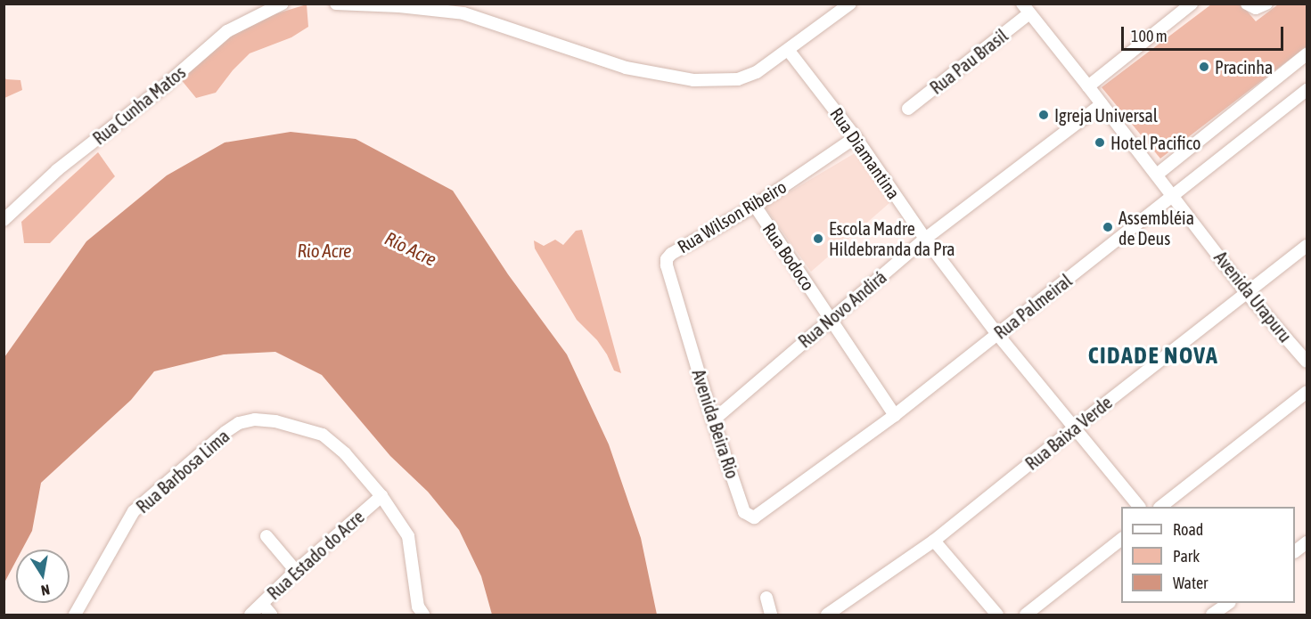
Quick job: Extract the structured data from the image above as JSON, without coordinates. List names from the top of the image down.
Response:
{
  "streets": {
    "street": [
      "Rua Pau Brasil",
      "Rua Cunha Matos",
      "Rua Diamantina",
      "Rua Wilson Ribeiro",
      "Rua Bodoco",
      "Avenida Urapuru",
      "Rua Palmeiral",
      "Rua Novo Andirá",
      "Avenida Beira Rio",
      "Rua Baixa Verde",
      "Rua Barbosa Lima",
      "Rua Estado do Acre"
    ]
  },
  "crossings": [
    ["Rua Pau Brasil", "Avenida Urapuru"],
    ["Rua Diamantina", "Rua Wilson Ribeiro"],
    ["Rua Diamantina", "Rua Palmeiral"],
    ["Rua Diamantina", "Rua Novo Andirá"],
    ["Rua Diamantina", "Rua Baixa Verde"],
    ["Rua Wilson Ribeiro", "Rua Bodoco"],
    ["Rua Wilson Ribeiro", "Avenida Beira Rio"],
    ["Rua Bodoco", "Rua Palmeiral"],
    ["Rua Bodoco", "Rua Novo Andirá"],
    ["Avenida Urapuru", "Rua Palmeiral"],
    ["Avenida Urapuru", "Rua Novo Andirá"],
    ["Avenida Urapuru", "Rua Baixa Verde"],
    ["Rua Palmeiral", "Avenida Beira Rio"],
    ["Rua Novo Andirá", "Avenida Beira Rio"],
    ["Rua Barbosa Lima", "Rua Estado do Acre"]
  ],
  "districts": ["CIDADE NOVA"],
  "water": ["Río Acre", "Rio Acre"],
  "places": [
    "Pracinha",
    "Igreja Universal",
    "Hotel Pacifico",
    "Assembléia de Deus",
    "Escola Madre Hildebranda da Pra"
  ],
  "legend": ["Road", "Park", "Water"],
  "scale_bar": "100 m",
  "north": "bottom"
}
